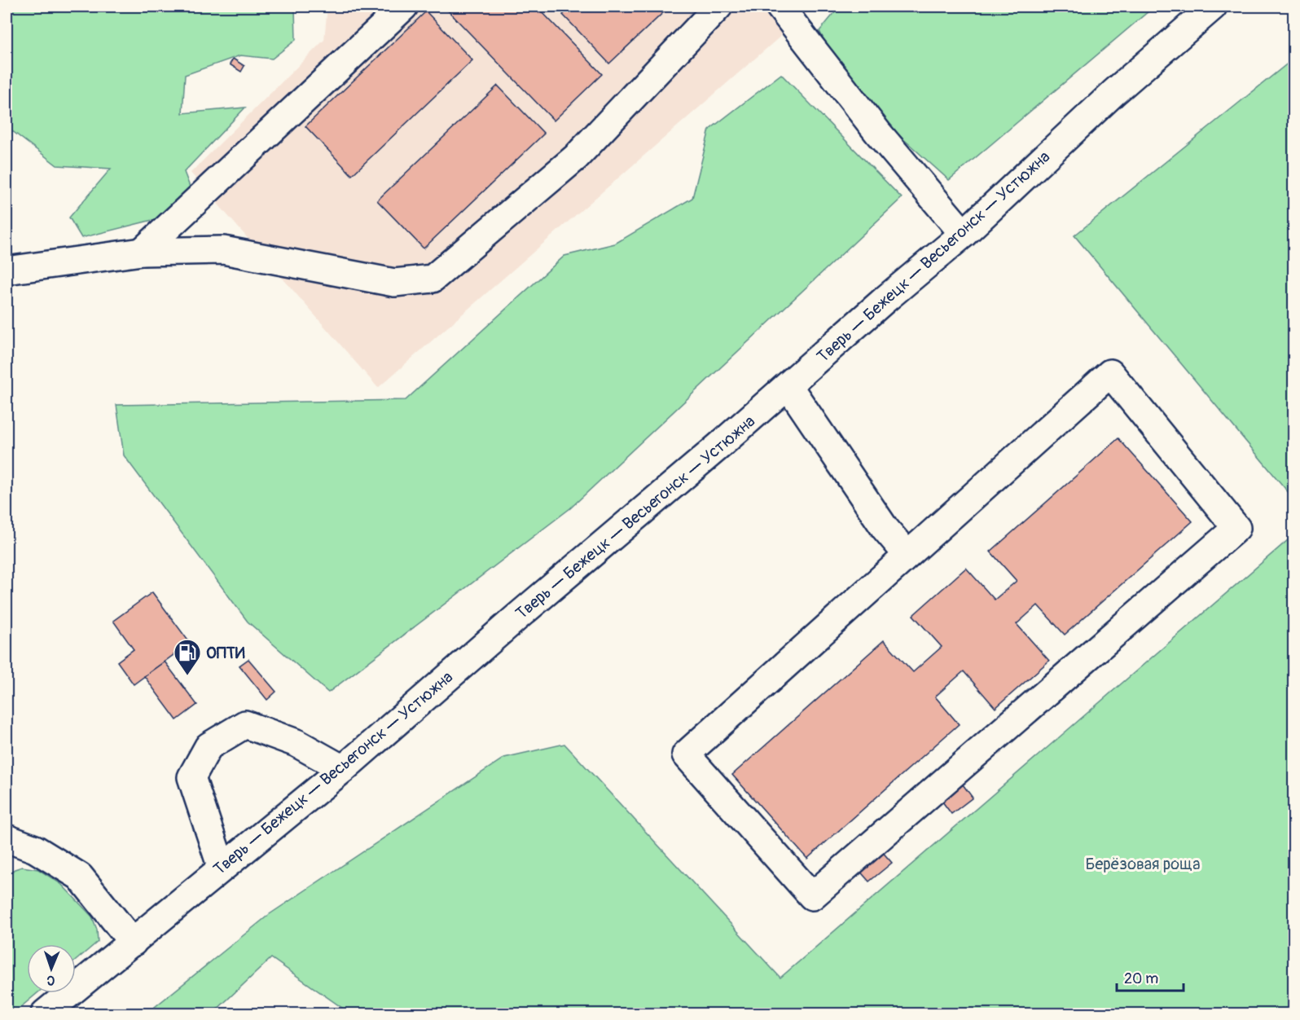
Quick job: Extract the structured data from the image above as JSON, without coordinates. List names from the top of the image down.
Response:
{
  "streets": {
    "main road": ["Тверь — Бежецк — Весьегонск — Устюжна"]
  },
  "parks": ["Берёзовая роща"],
  "places": {
    "fuel station": ["ОПТИ"]
  },
  "scale_bar": "20 m",
  "north": "bottom"
}
